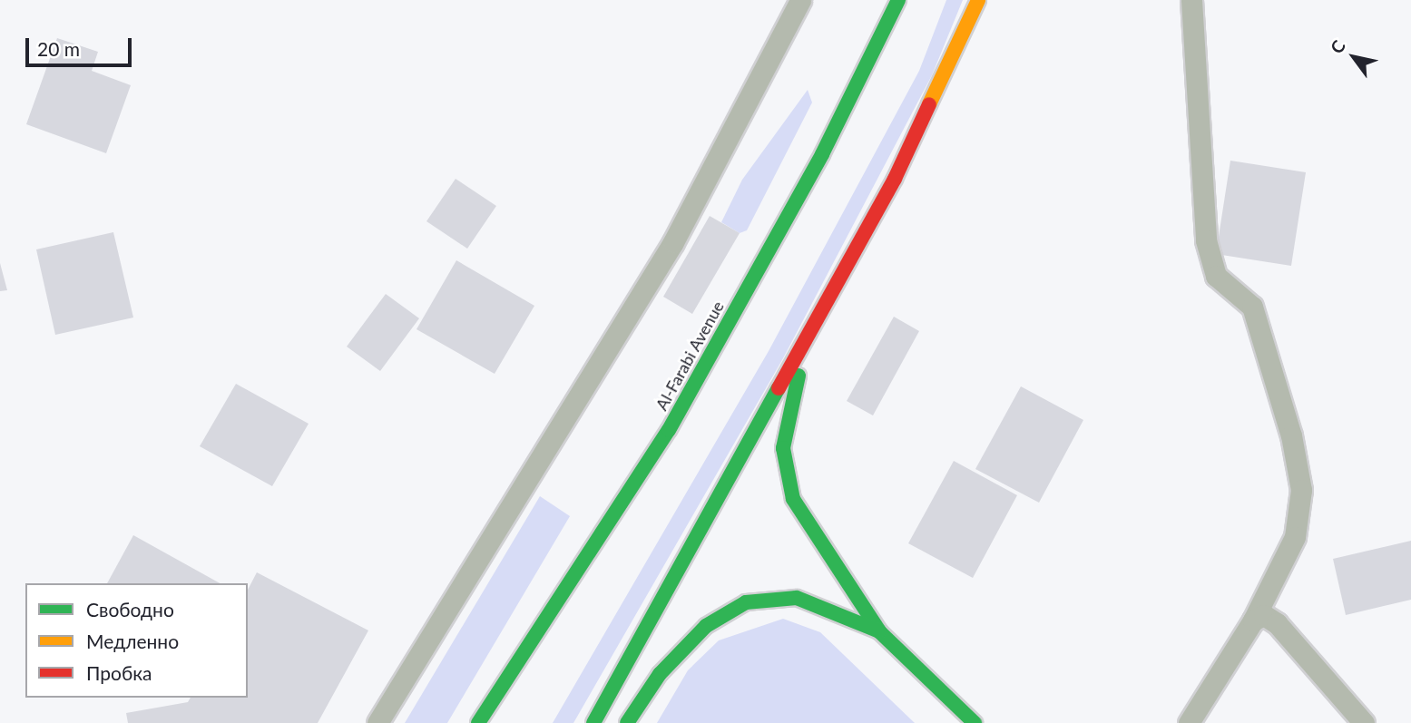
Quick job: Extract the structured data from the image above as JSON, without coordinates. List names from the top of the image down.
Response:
{
  "streets": {
    "main road": ["Al-Farabi Avenue"]
  },
  "legend": ["Свободно", "Медленно", "Пробка"],
  "scale_bar": "20 m",
  "north": "top left"
}
